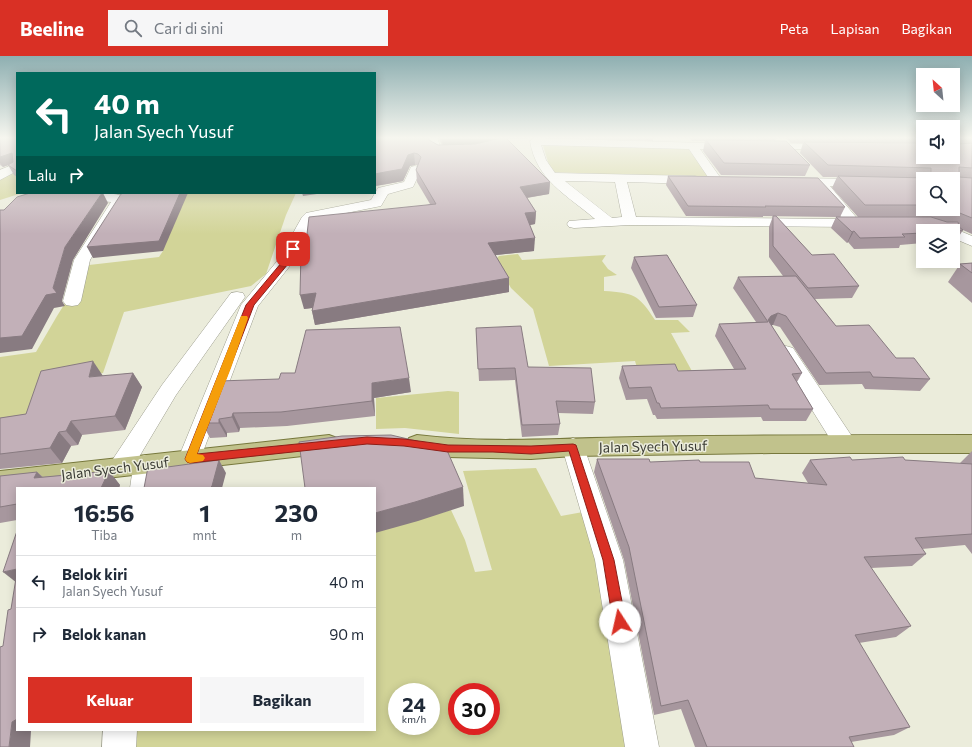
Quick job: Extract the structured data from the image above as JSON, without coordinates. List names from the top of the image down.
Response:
{
  "streets": {
    "main road": ["Jalan Syech Yusuf"]
  },
  "north": "top left",
  "page": {
    "header": "Beeline",
    "search": "Cari di sini",
    "nav": ["Peta", "Lapisan", "Bagikan"],
    "turn": ["40 m", "Jalan Syech Yusuf"],
    "then": "Lalu",
    "eta": [
      "16:56",
      "Tiba",
      "1",
      "mnt",
      "230",
      "m"
    ],
    "list": [
      {
        "name": "Belok kiri",
        "note": "Jalan Syech Yusuf",
        "value": "40 m"
      },
      {
        "name": "Belok kanan",
        "value": "90 m"
      }
    ],
    "buttons": ["Keluar", "Bagikan"],
    "speed": "24 km/h",
    "limit": "30"
  }
}
